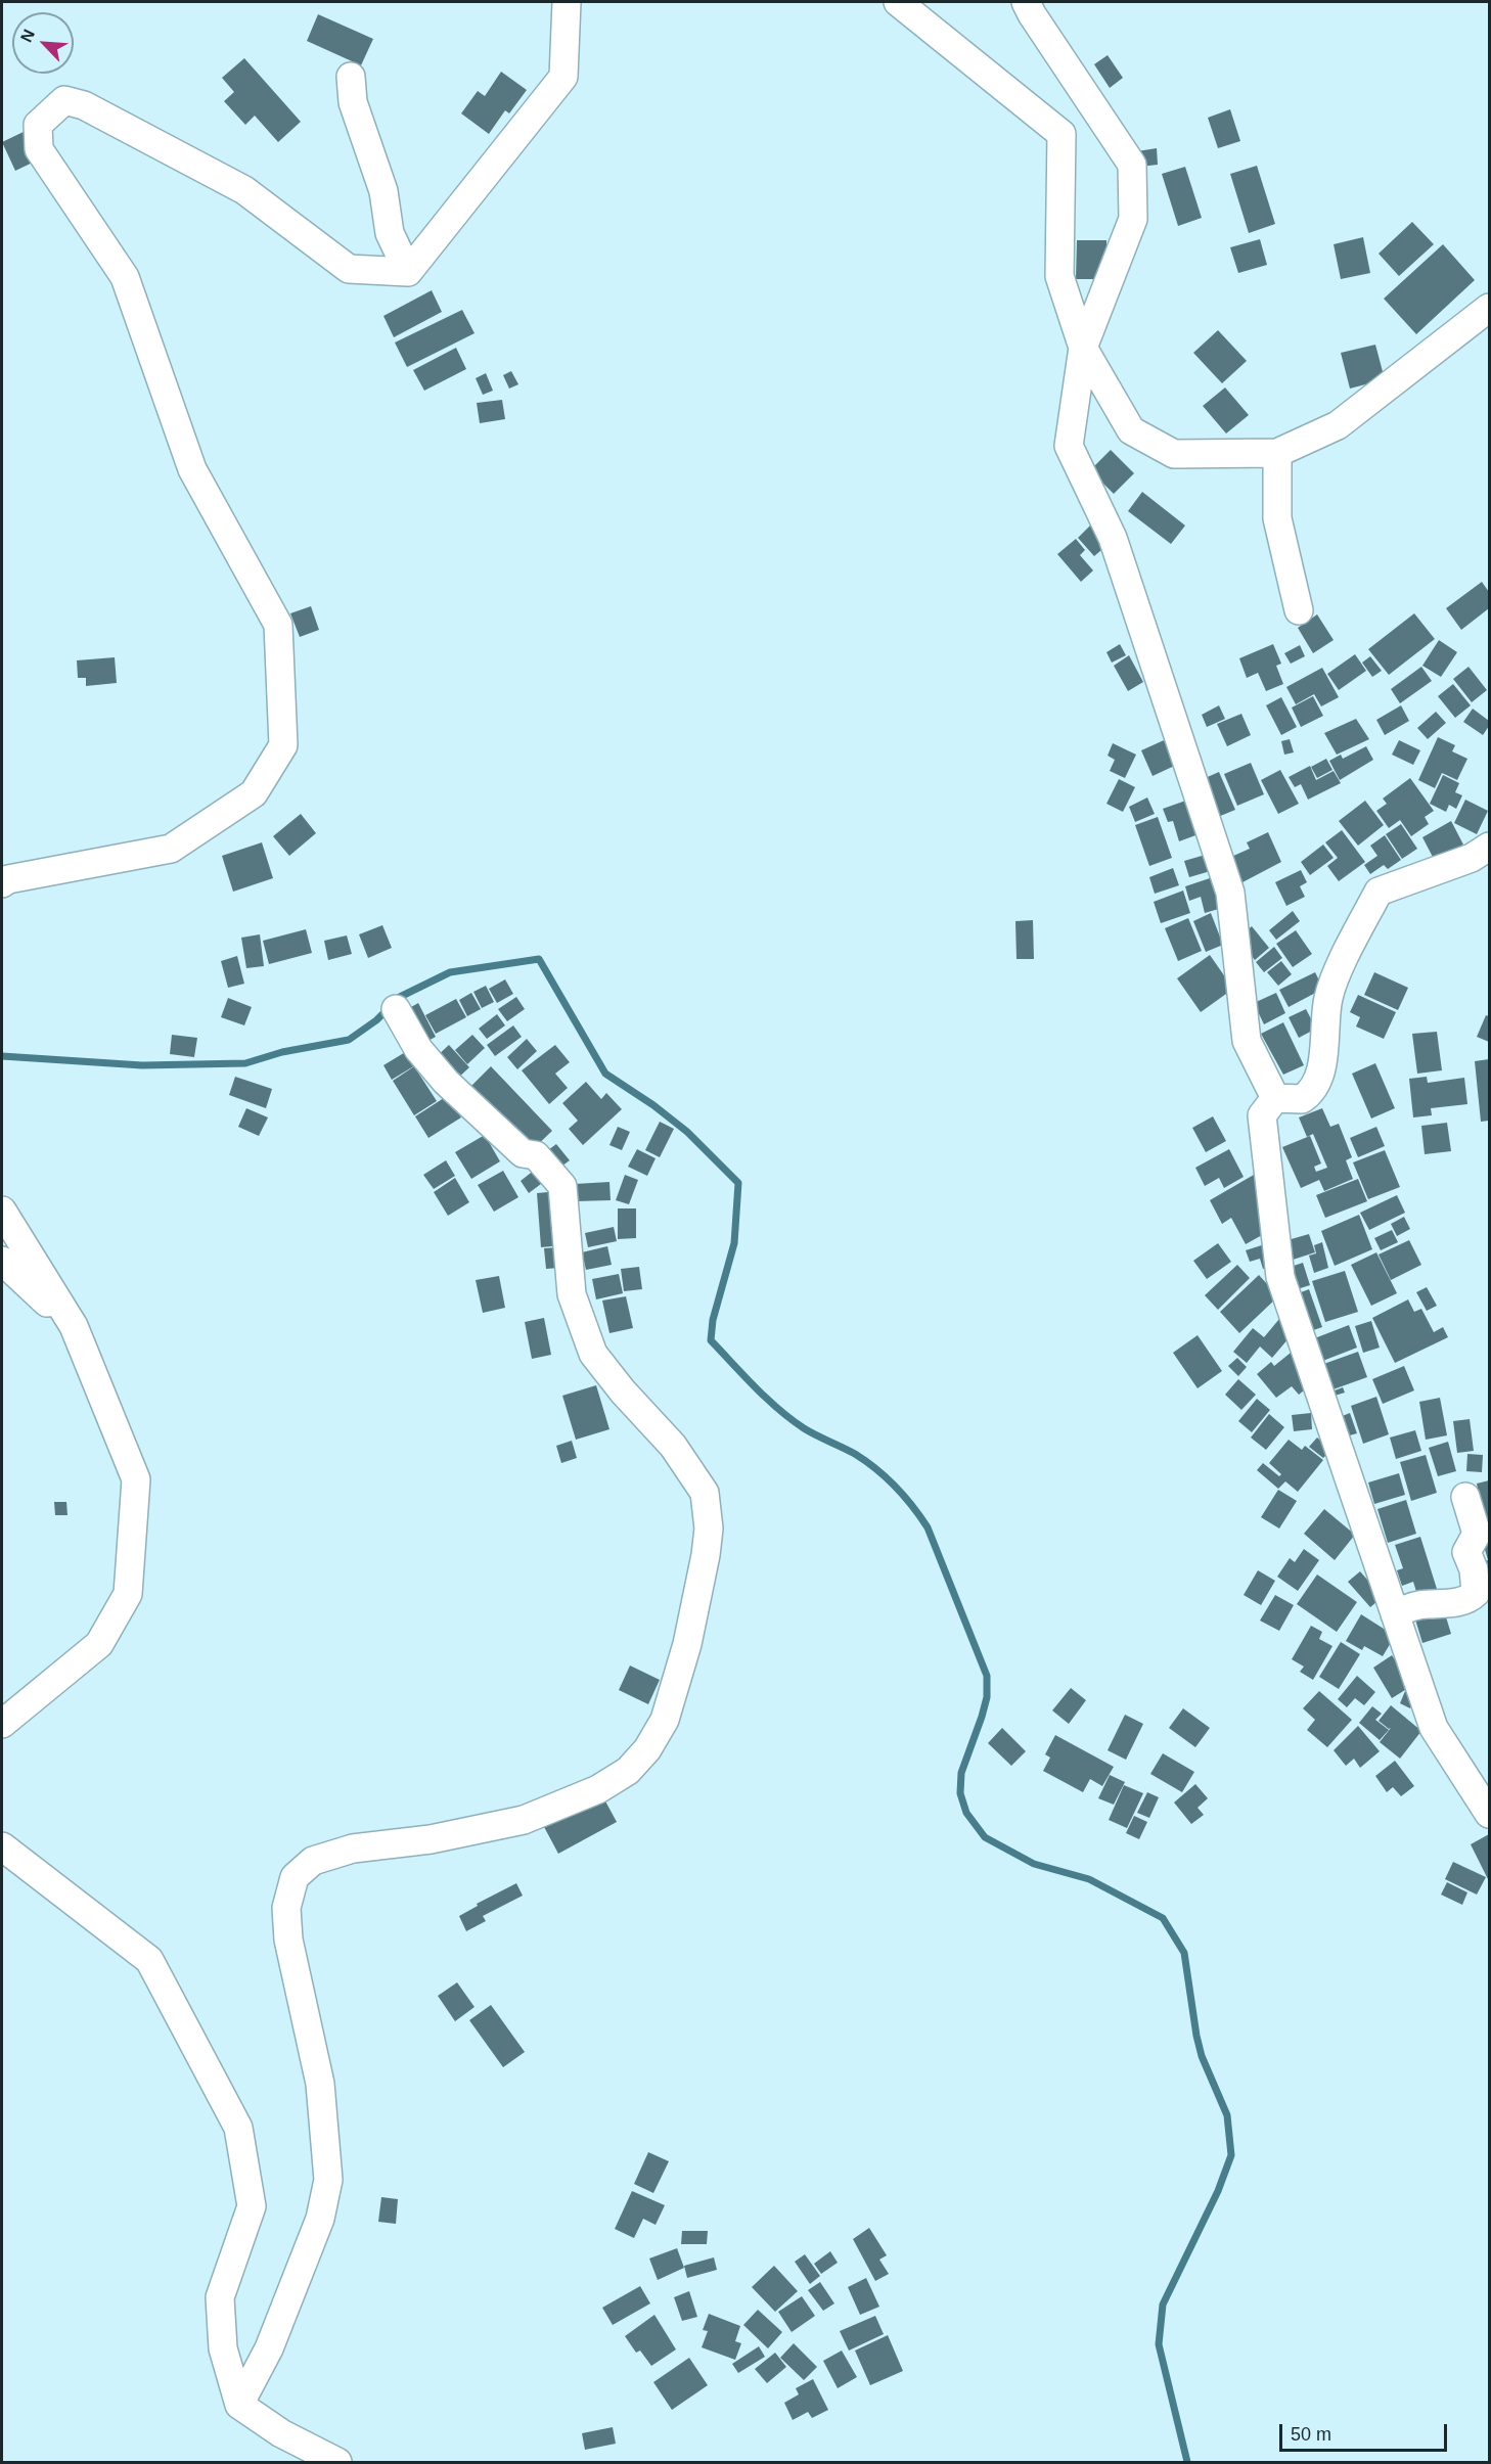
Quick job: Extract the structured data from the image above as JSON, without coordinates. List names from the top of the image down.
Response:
{
  "scale_bar": "50 m",
  "north": "top left"
}
